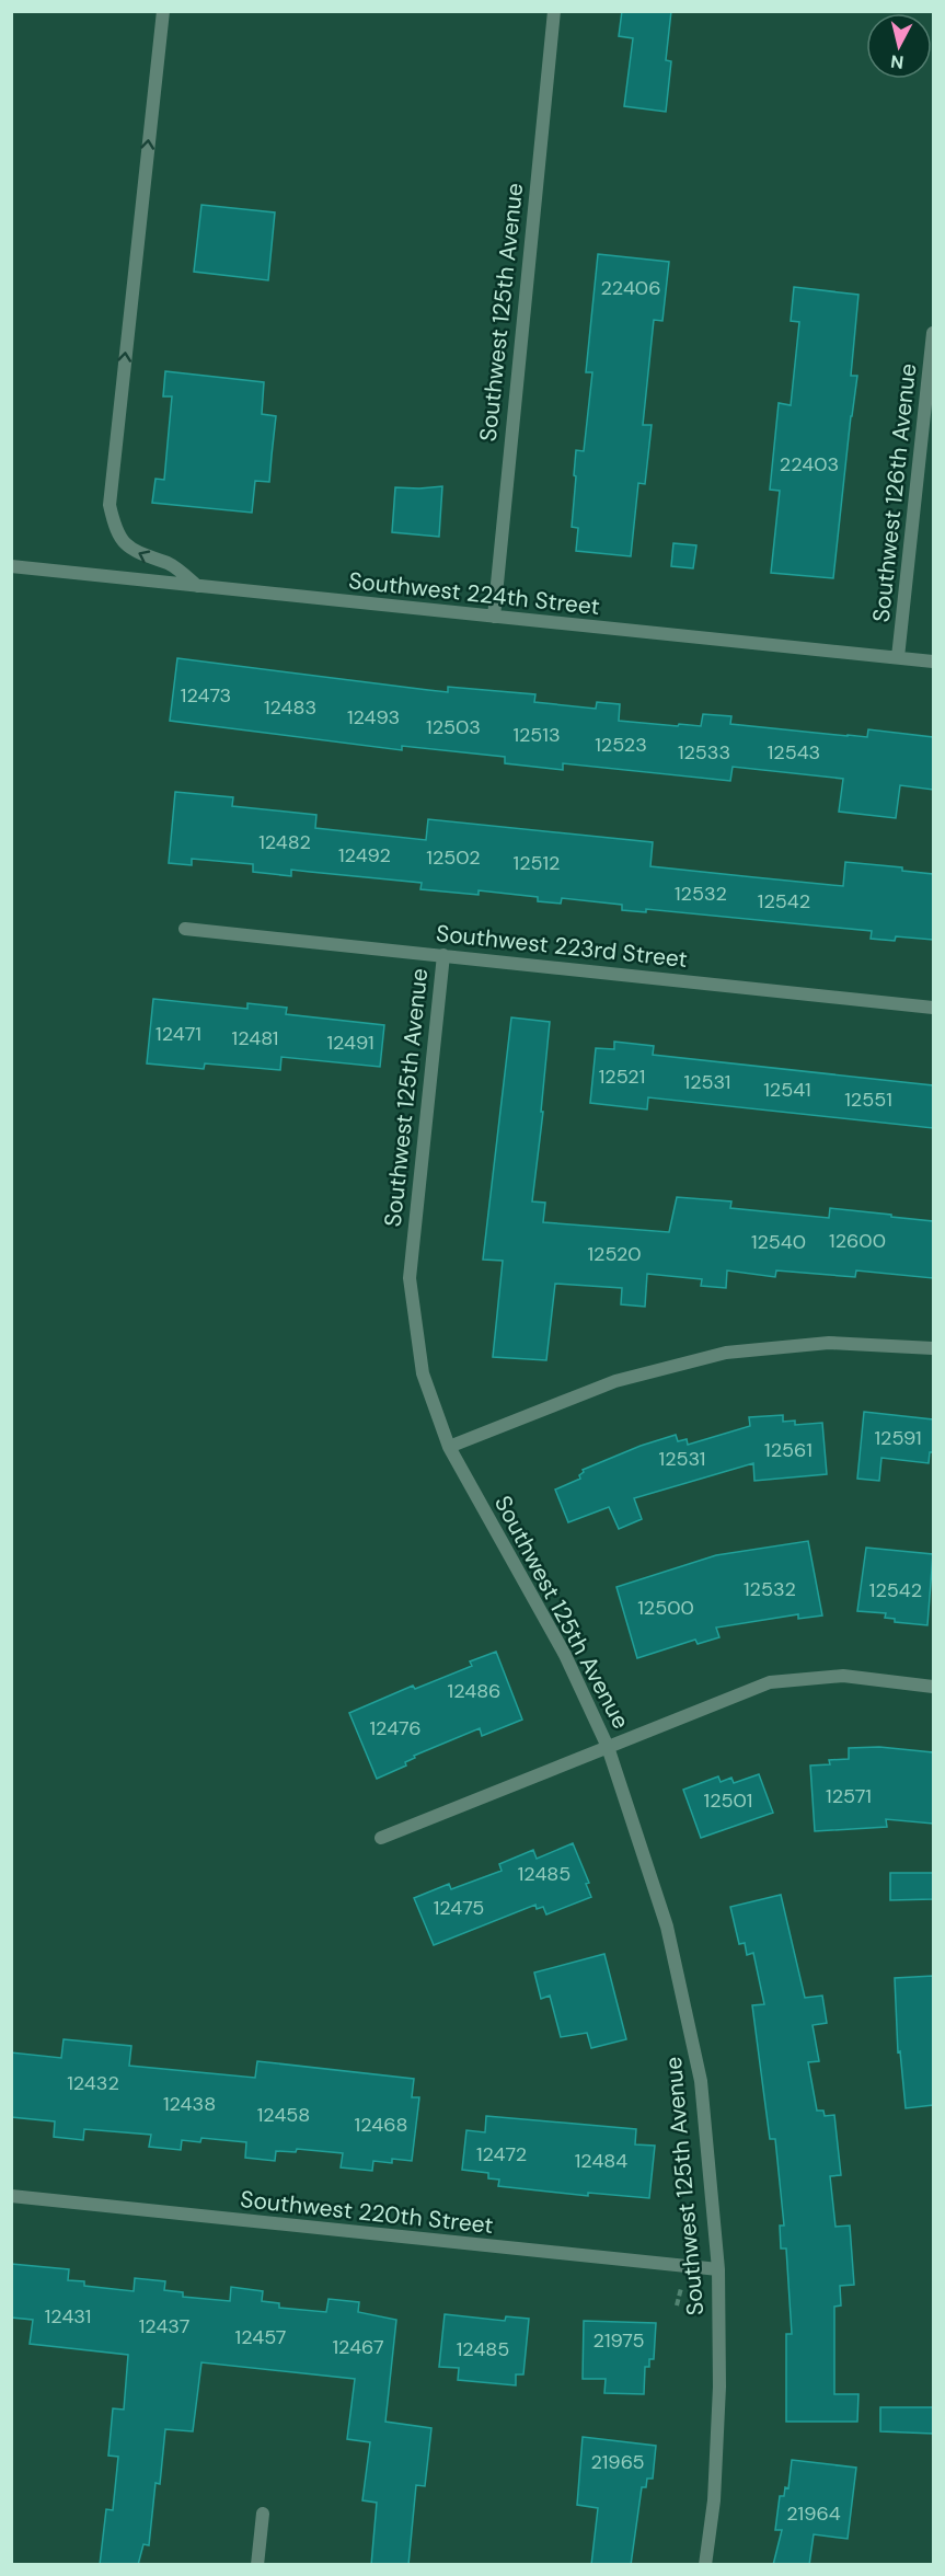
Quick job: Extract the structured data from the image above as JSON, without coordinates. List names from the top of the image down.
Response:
{
  "streets": {
    "street": [
      "Southwest 125th Avenue",
      "Southwest 126th Avenue",
      "Southwest 224th Street",
      "Southwest 223rd Street",
      "Southwest 220th Street"
    ]
  },
  "crossings": [
    ["Southwest 125th Avenue", "Southwest 224th Street"],
    ["Southwest 125th Avenue", "Southwest 223rd Street"],
    ["Southwest 125th Avenue", "Southwest 220th Street"],
    ["Southwest 126th Avenue", "Southwest 224th Street"]
  ],
  "house_numbers": [
    "22406",
    "22403",
    "12473",
    "12483",
    "12493",
    "12503",
    "12513",
    "12523",
    "12533",
    "12543",
    "12482",
    "12492",
    "12502",
    "12512",
    "12532",
    "12542",
    "12471",
    "12481",
    "12491",
    "12521",
    "12531",
    "12541",
    "12551",
    "12600",
    "12540",
    "12520",
    "12591",
    "12561",
    "12531",
    "12532",
    "12542",
    "12500",
    "12486",
    "12476",
    "12571",
    "12501",
    "12485",
    "12475",
    "12432",
    "12438",
    "12458",
    "12468",
    "12472",
    "12484",
    "12431",
    "12437",
    "12457",
    "21975",
    "12467",
    "12485",
    "21965",
    "21964"
  ],
  "north": "bottom"
}
